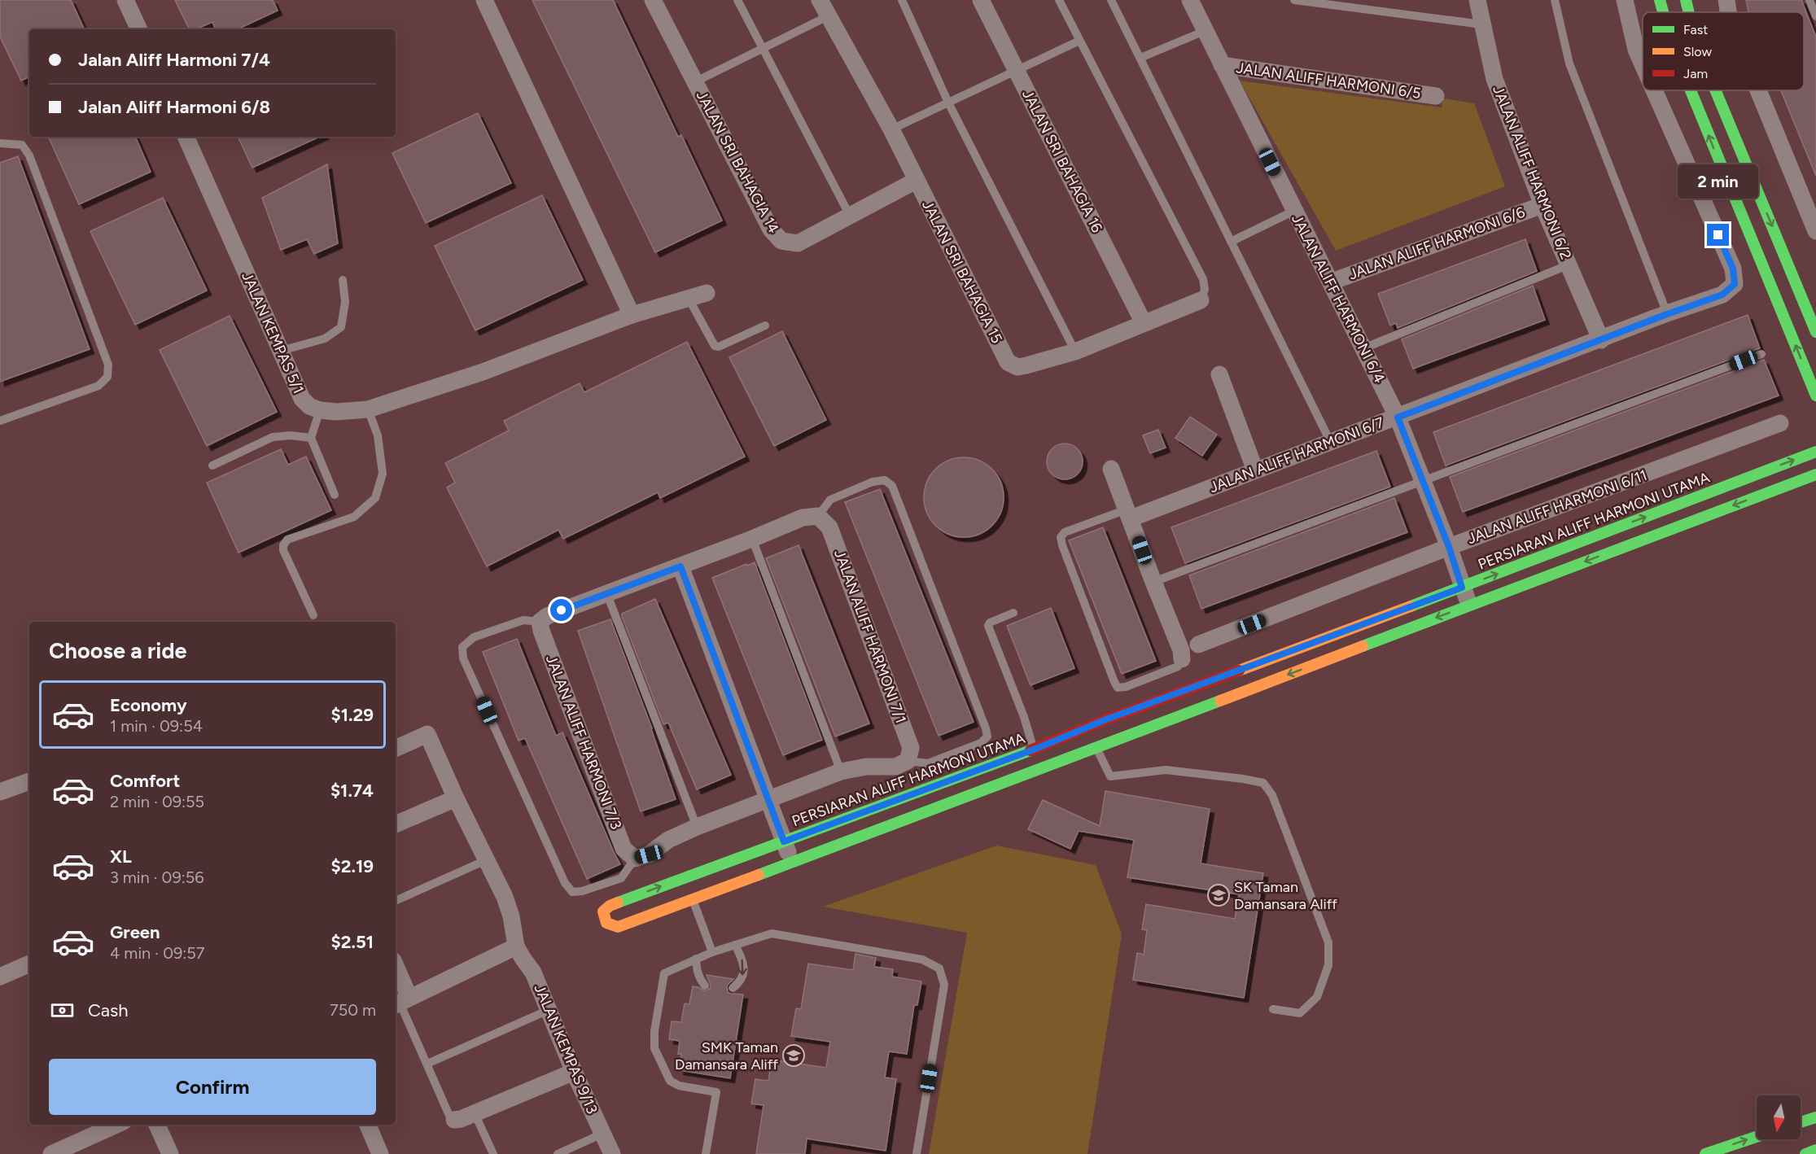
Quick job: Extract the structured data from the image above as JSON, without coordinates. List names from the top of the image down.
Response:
{
  "streets": {
    "main road": ["PERSIARAN ALIFF HARMONI UTAMA"],
    "street": [
      "JALAN ALIFF HARMONI 6/5",
      "JALAN SRI BAHAGIA 16",
      "JALAN SRI BAHAGIA 14",
      "JALAN ALIFF HARMONI 6/2",
      "JALAN ALIFF HARMONI 6/6",
      "JALAN SRI BAHAGIA 15",
      "JALAN ALIFF HARMONI 6/4",
      "JALAN KEMPAS 5/1",
      "JALAN ALIFF HARMONI 6/7",
      "JALAN ALIFF HARMONI 6/11",
      "JALAN ALIFF HARMONI 7/1",
      "JALAN ALIFF HARMONI 7/3",
      "JALAN KEMPAS 9/13"
    ]
  },
  "crossings": [
    ["JALAN ALIFF HARMONI 6/5", "JALAN ALIFF HARMONI 6/4"],
    ["JALAN SRI BAHAGIA 16", "JALAN SRI BAHAGIA 15"],
    ["JALAN SRI BAHAGIA 14", "JALAN SRI BAHAGIA 15"],
    ["JALAN ALIFF HARMONI 6/2", "JALAN ALIFF HARMONI 6/6"],
    ["JALAN ALIFF HARMONI 6/2", "JALAN ALIFF HARMONI 6/7"],
    ["JALAN ALIFF HARMONI 6/6", "JALAN ALIFF HARMONI 6/4"],
    ["JALAN ALIFF HARMONI 6/4", "JALAN ALIFF HARMONI 6/7"],
    ["JALAN ALIFF HARMONI 6/4", "JALAN ALIFF HARMONI 6/11"],
    ["JALAN ALIFF HARMONI 6/4", "PERSIARAN ALIFF HARMONI UTAMA"]
  ],
  "places": {
    "school or university": ["SK Taman Damansara Aliff", "SMK Taman Damansara Aliff"]
  },
  "legend": ["Fast", "Slow", "Jam"],
  "north": "bottom",
  "page": {
    "banner": ["Jalan Aliff Harmoni 7/4", "Jalan Aliff Harmoni 6/8"],
    "bubble": "2 min",
    "heading": "Choose a ride",
    "list": [
      {
        "name": "Economy",
        "note": "1 min · 09:54",
        "value": "$1.29"
      },
      {
        "name": "Comfort",
        "note": "2 min · 09:55",
        "value": "$1.74"
      },
      {
        "name": "XL",
        "note": "3 min · 09:56",
        "value": "$2.19"
      },
      {
        "name": "Green",
        "note": "4 min · 09:57",
        "value": "$2.51"
      }
    ],
    "pay": ["Cash", "750 m"],
    "buttons": "Confirm"
  }
}
